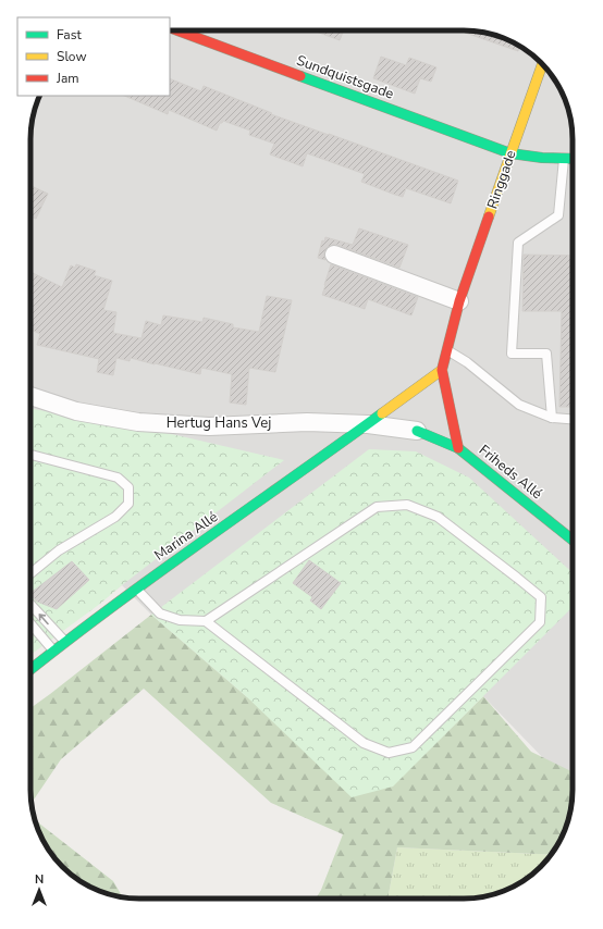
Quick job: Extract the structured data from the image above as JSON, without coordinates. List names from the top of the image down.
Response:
{
  "streets": {
    "street": [
      "Sundquistsgade",
      "Ringgade",
      "Hertug Hans Vej",
      "Friheds Allé",
      "Marina Allé"
    ]
  },
  "crossings": [
    ["Sundquistsgade", "Ringgade"],
    ["Ringgade", "Friheds Allé"],
    ["Hertug Hans Vej", "Friheds Allé"],
    ["Hertug Hans Vej", "Marina Allé"]
  ],
  "legend": ["Fast", "Slow", "Jam"],
  "north": "top"
}
